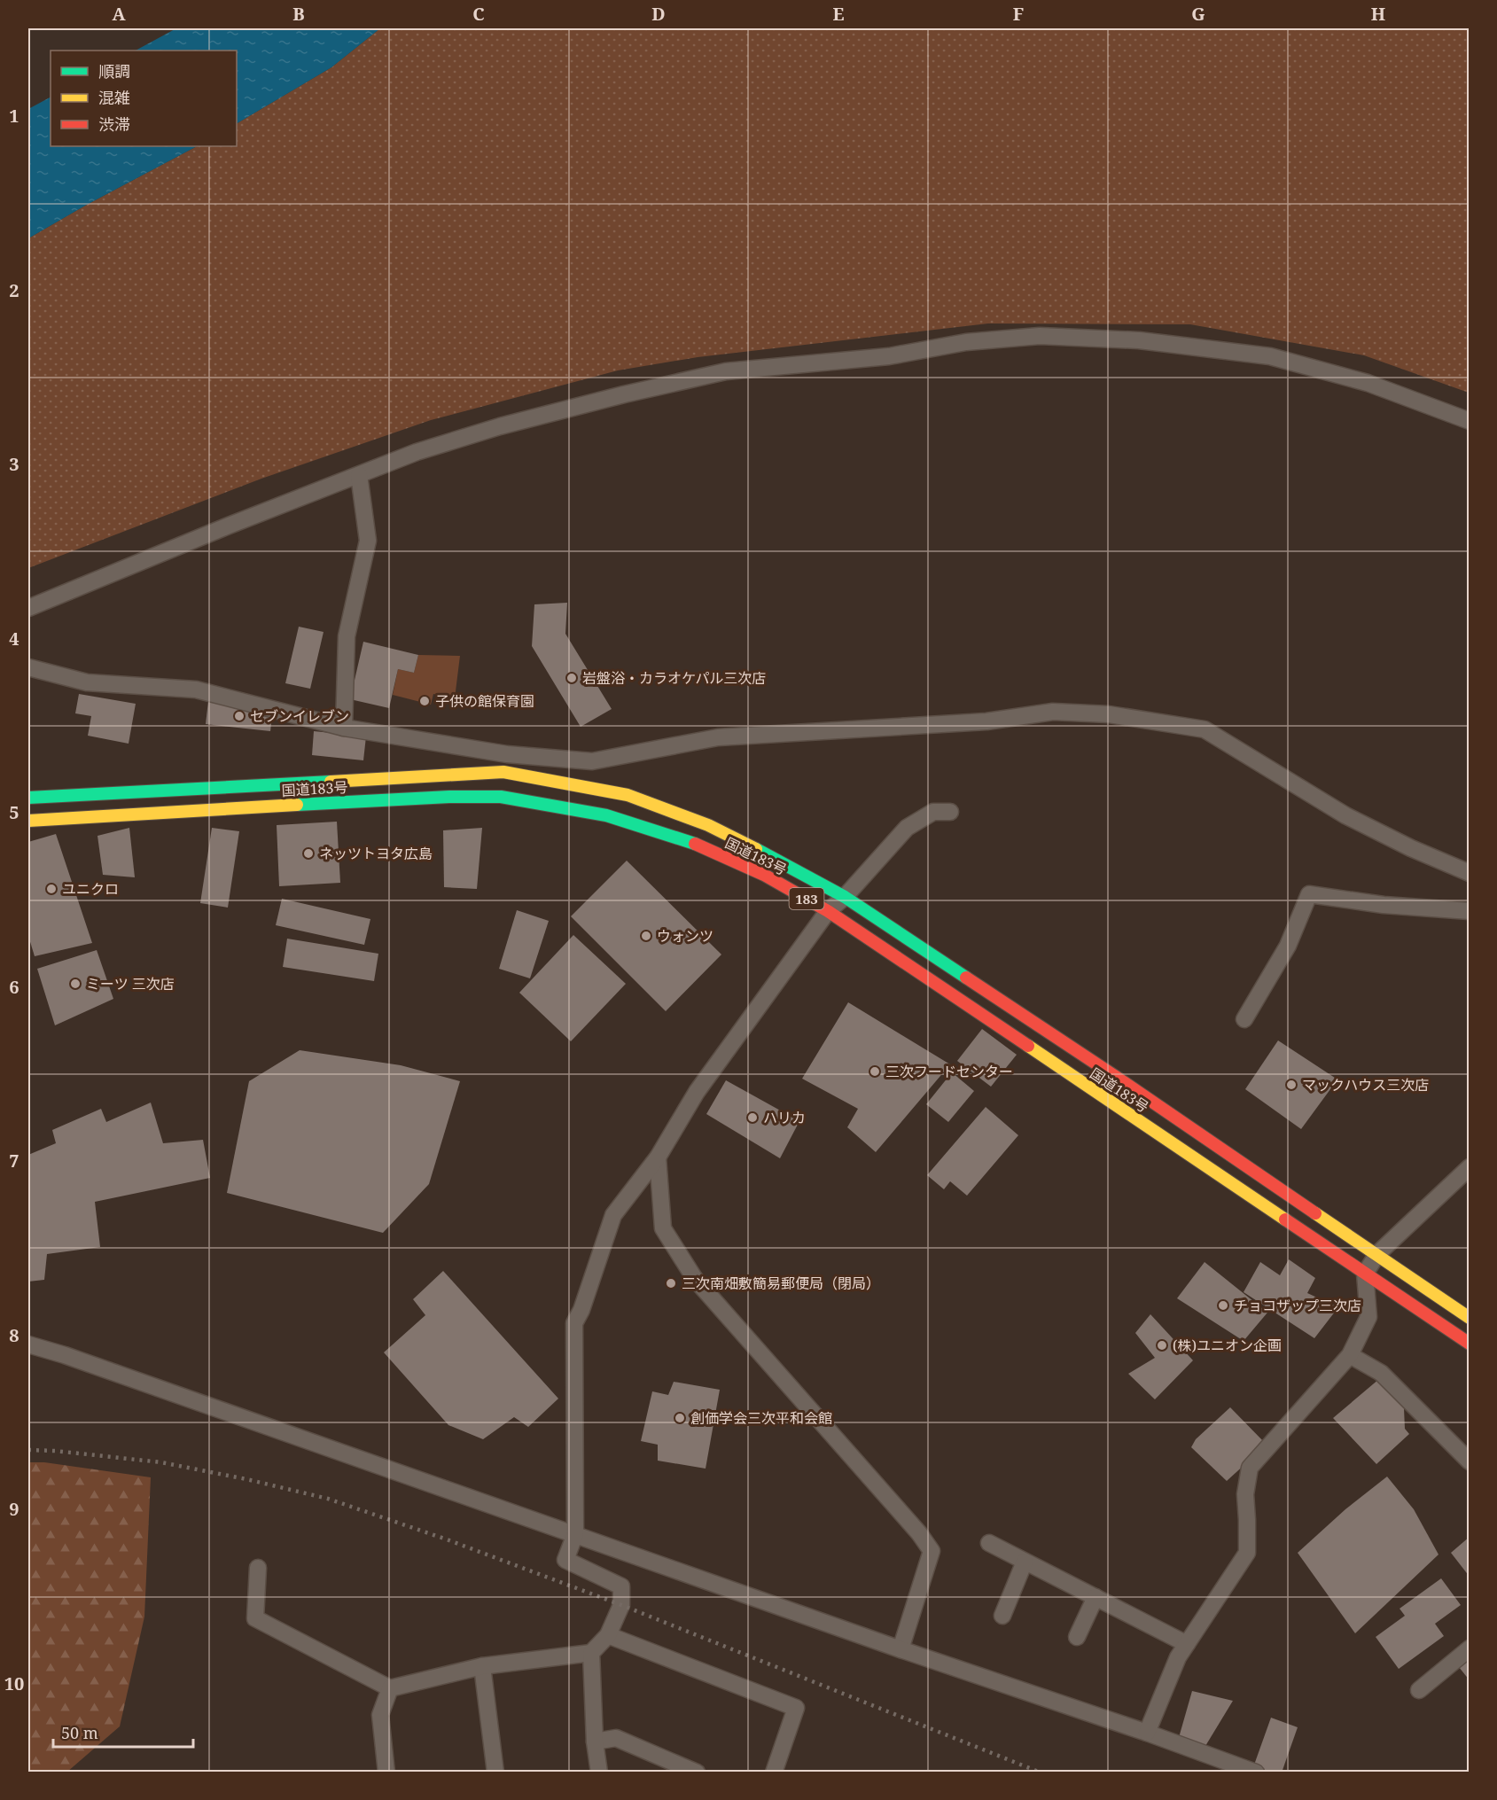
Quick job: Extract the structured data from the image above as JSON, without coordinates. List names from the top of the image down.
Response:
{
  "streets": {
    "highway": ["国道183号", "183"]
  },
  "places": [
    "岩盤浴・カラオケパル三次店",
    "子供の館保育園",
    "セブンイレブン",
    "ネッツトヨタ広島",
    "ユニクロ",
    "ウォンツ",
    "ミーツ 三次店",
    "三次フードセンター",
    "マックハウス三次店",
    "ハリカ",
    "三次南畑敷簡易郵便局（閉局）",
    "チョコザップ三次店",
    "(株)ユニオン企画",
    "創価学会三次平和会館"
  ],
  "legend": ["順調", "混雑", "渋滞"],
  "scale_bar": "50 m",
  "grid": {
    "columns": [
      "A",
      "B",
      "C",
      "D",
      "E",
      "F",
      "G",
      "H"
    ],
    "rows": [
      "1",
      "2",
      "3",
      "4",
      "5",
      "6",
      "7",
      "8",
      "9",
      "10"
    ]
  }
}
